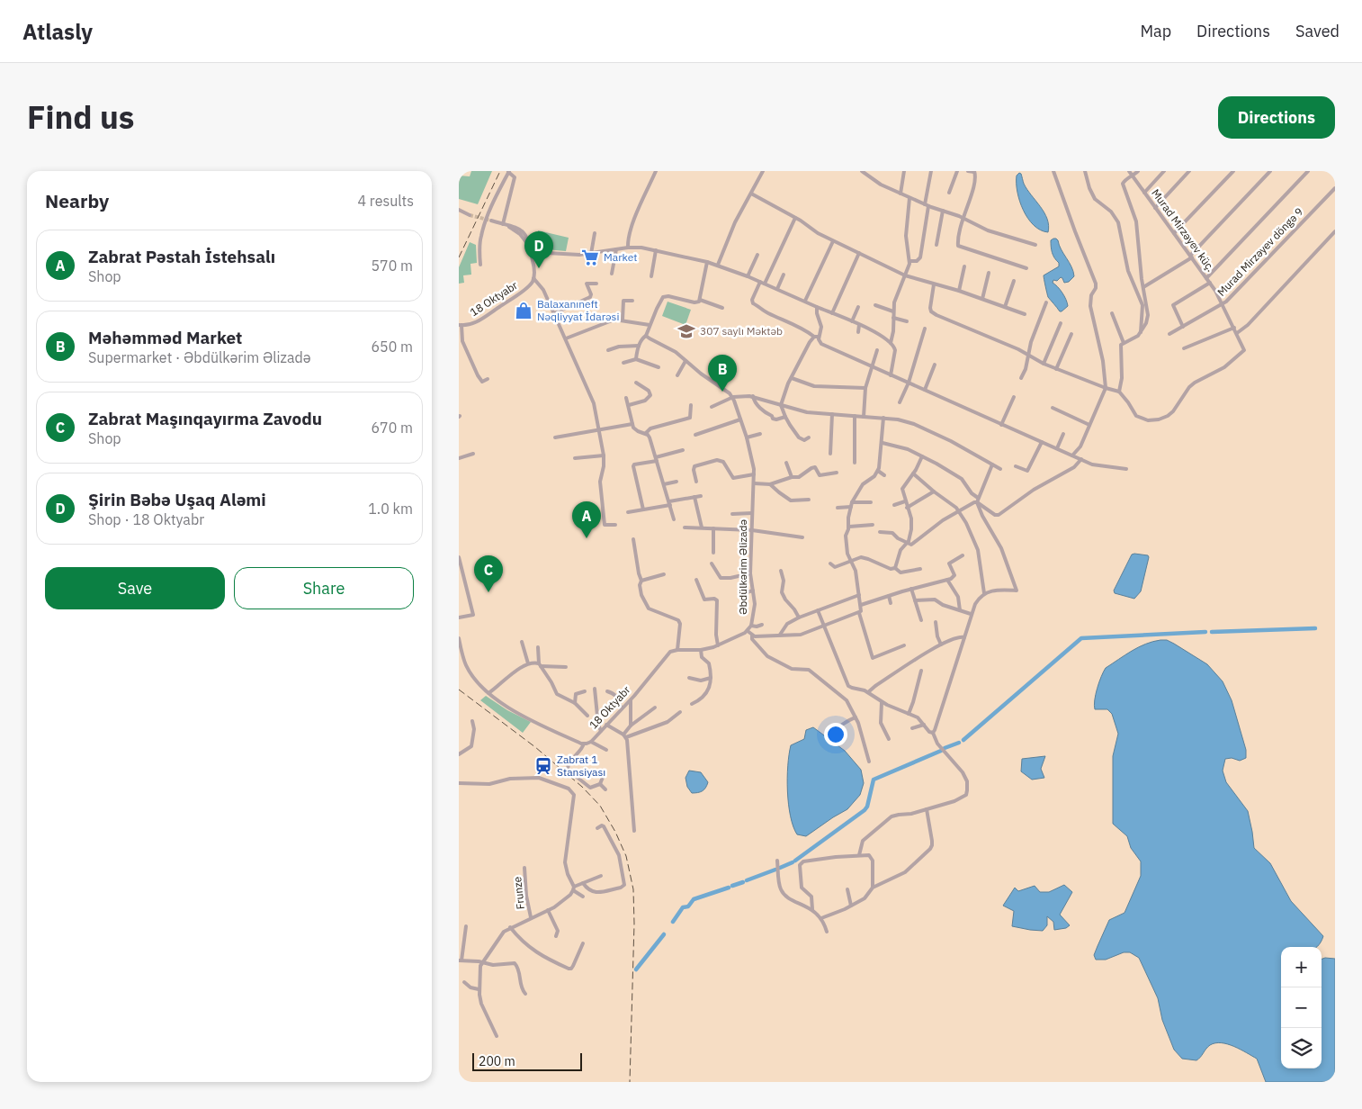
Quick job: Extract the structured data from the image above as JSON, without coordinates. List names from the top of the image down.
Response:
{
  "streets": {
    "street": [
      "Murad Mirzəyev küç.",
      "Murad Mirzəyev döngə 9",
      "18 Oktyabr",
      "Əbdülkərim Əlizadə",
      "Frunze"
    ]
  },
  "crossings": [
    ["Murad Mirzəyev küç.", "Murad Mirzəyev döngə 9"]
  ],
  "places": {
    "supermarket": ["Market"],
    "shop": ["Balaxanıneft Nəqliyyat İdarəsi"],
    "school or university": ["307 saylı Məktəb"],
    "station": ["Zabrat 1 Stansiyası"]
  },
  "scale_bar": "200 m",
  "page": {
    "header": "Atlasly",
    "nav": ["Map", "Directions", "Saved"],
    "title": "Find us",
    "buttons": [
      "Directions",
      ["Save", "Share"]
    ],
    "heading": ["Nearby", "4 results"],
    "list": [
      {
        "mark": "A",
        "name": "Zabrat Pəstah İstehsalı",
        "note": "Shop",
        "value": "570 m"
      },
      {
        "mark": "B",
        "name": "Məhəmməd Market",
        "note": "Supermarket · Əbdülkərim Əlizadə",
        "value": "650 m"
      },
      {
        "mark": "C",
        "name": "Zabrat Maşınqayırma Zavodu",
        "note": "Shop",
        "value": "670 m"
      },
      {
        "mark": "D",
        "name": "Şirin Bəbə Uşaq Aləmi",
        "note": "Shop · 18 Oktyabr",
        "value": "1.0 km"
      }
    ],
    "pins": [
      "D",
      "B",
      "A",
      "C"
    ],
    "map_buttons": ["+", "−"],
    "scale": "200 m"
  }
}
